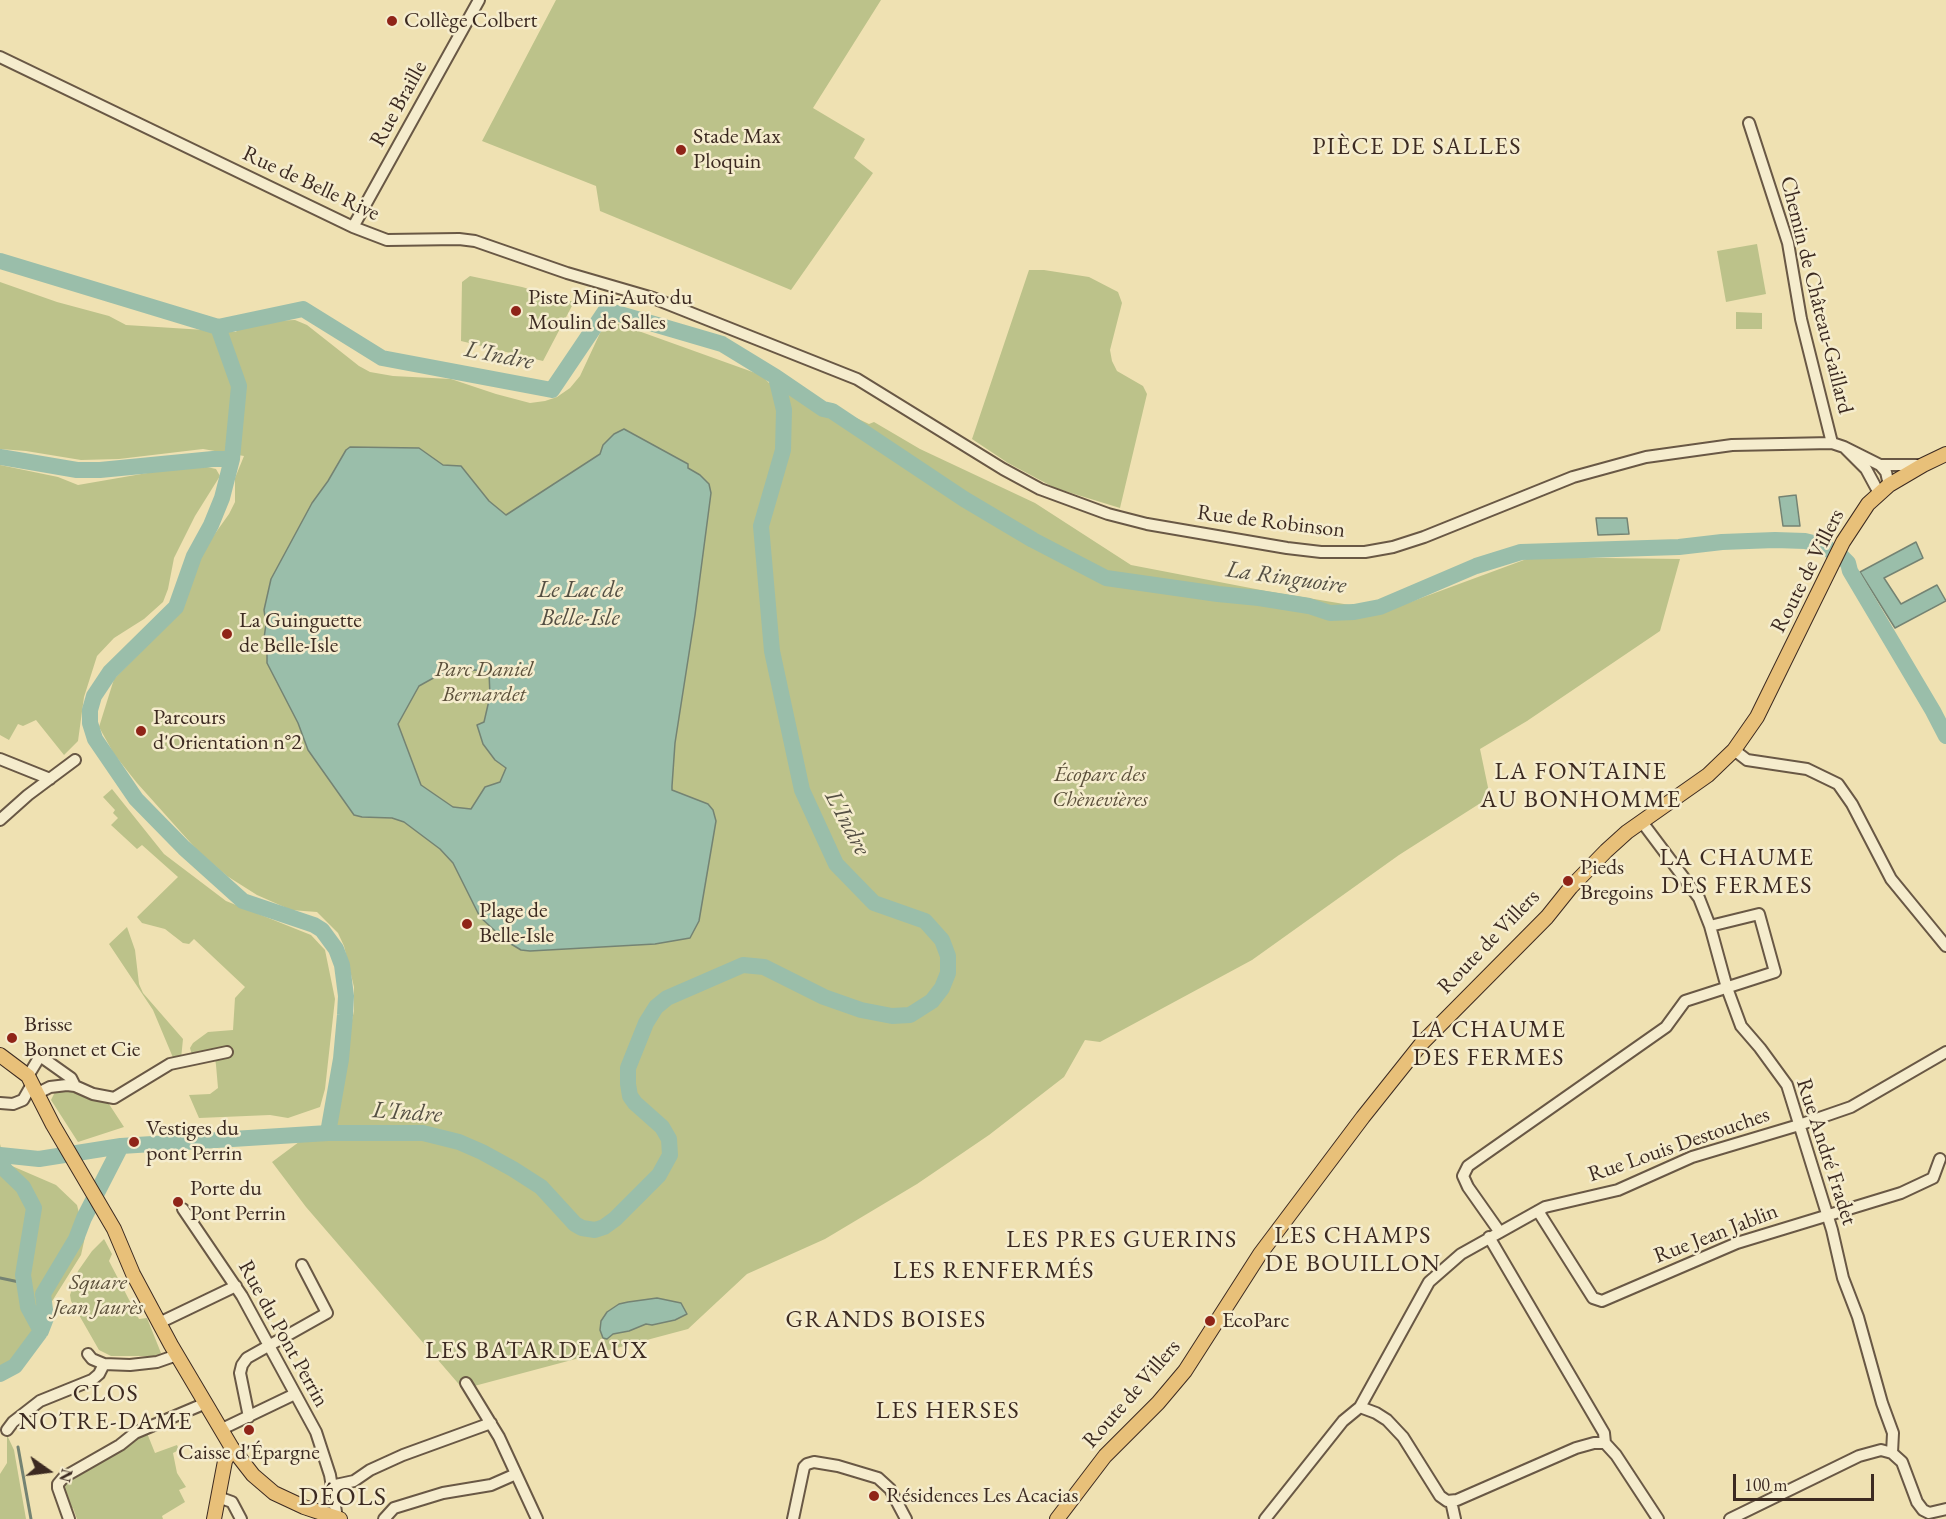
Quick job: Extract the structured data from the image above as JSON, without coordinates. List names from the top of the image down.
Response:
{
  "streets": {
    "main road": ["Route de Villers"],
    "street": [
      "Rue Braille",
      "Rue de Belle Rive",
      "Chemin de Château-Gaillard",
      "Rue de Robinson",
      "Rue Louis Destouches",
      "Rue André Fradet",
      "Rue Jean Jablin",
      "Rue du Pont Perrin"
    ]
  },
  "crossings": [
    ["Rue Braille", "Rue de Belle Rive"],
    ["Rue de Belle Rive", "Rue de Robinson"],
    ["Chemin de Château-Gaillard", "Rue de Robinson"],
    ["Rue de Robinson", "Route de Villers"],
    ["Route de Villers", "Rue André Fradet"],
    ["Rue Louis Destouches", "Rue André Fradet"],
    ["Rue Louis Destouches", "Rue Jean Jablin"],
    ["Rue André Fradet", "Rue Jean Jablin"]
  ],
  "districts": [
    "PIÈCE DE SALLES",
    "LA FONTAINE AU BONHOMME",
    "LA CHAUME DES FERMES",
    "LA CHAUME DES FERMES",
    "LES CHAMPS DE BOUILLON",
    "LES PRES GUERINS",
    "LES RENFERMÉS",
    "GRANDS BOISES",
    "LES BATARDEAUX",
    "CLOS NOTRE-DAME",
    "LES HERSES",
    "DÉOLS"
  ],
  "water": ["L'Indre", "La Ringuoire", "Le Lac de Belle-Isle"],
  "parks": ["Parc Daniel Bernardet", "Écoparc des Chènevières", "Square Jean Jaurès"],
  "places": [
    "Collège Colbert",
    "Stade Max Ploquin",
    "Piste Mini-Auto du Moulin de Salles",
    "La Guinguette de Belle-Isle",
    "Parcours d'Orientation n°2",
    "Pieds Bregoins",
    "Plage de Belle-Isle",
    "Brisse Bonnet et Cie",
    "Vestiges du pont Perrin",
    "Porte du Pont Perrin",
    "EcoParc",
    "Caisse d'Épargne",
    "Résidences Les Acacias"
  ],
  "scale_bar": "100 m",
  "north": "right"
}
